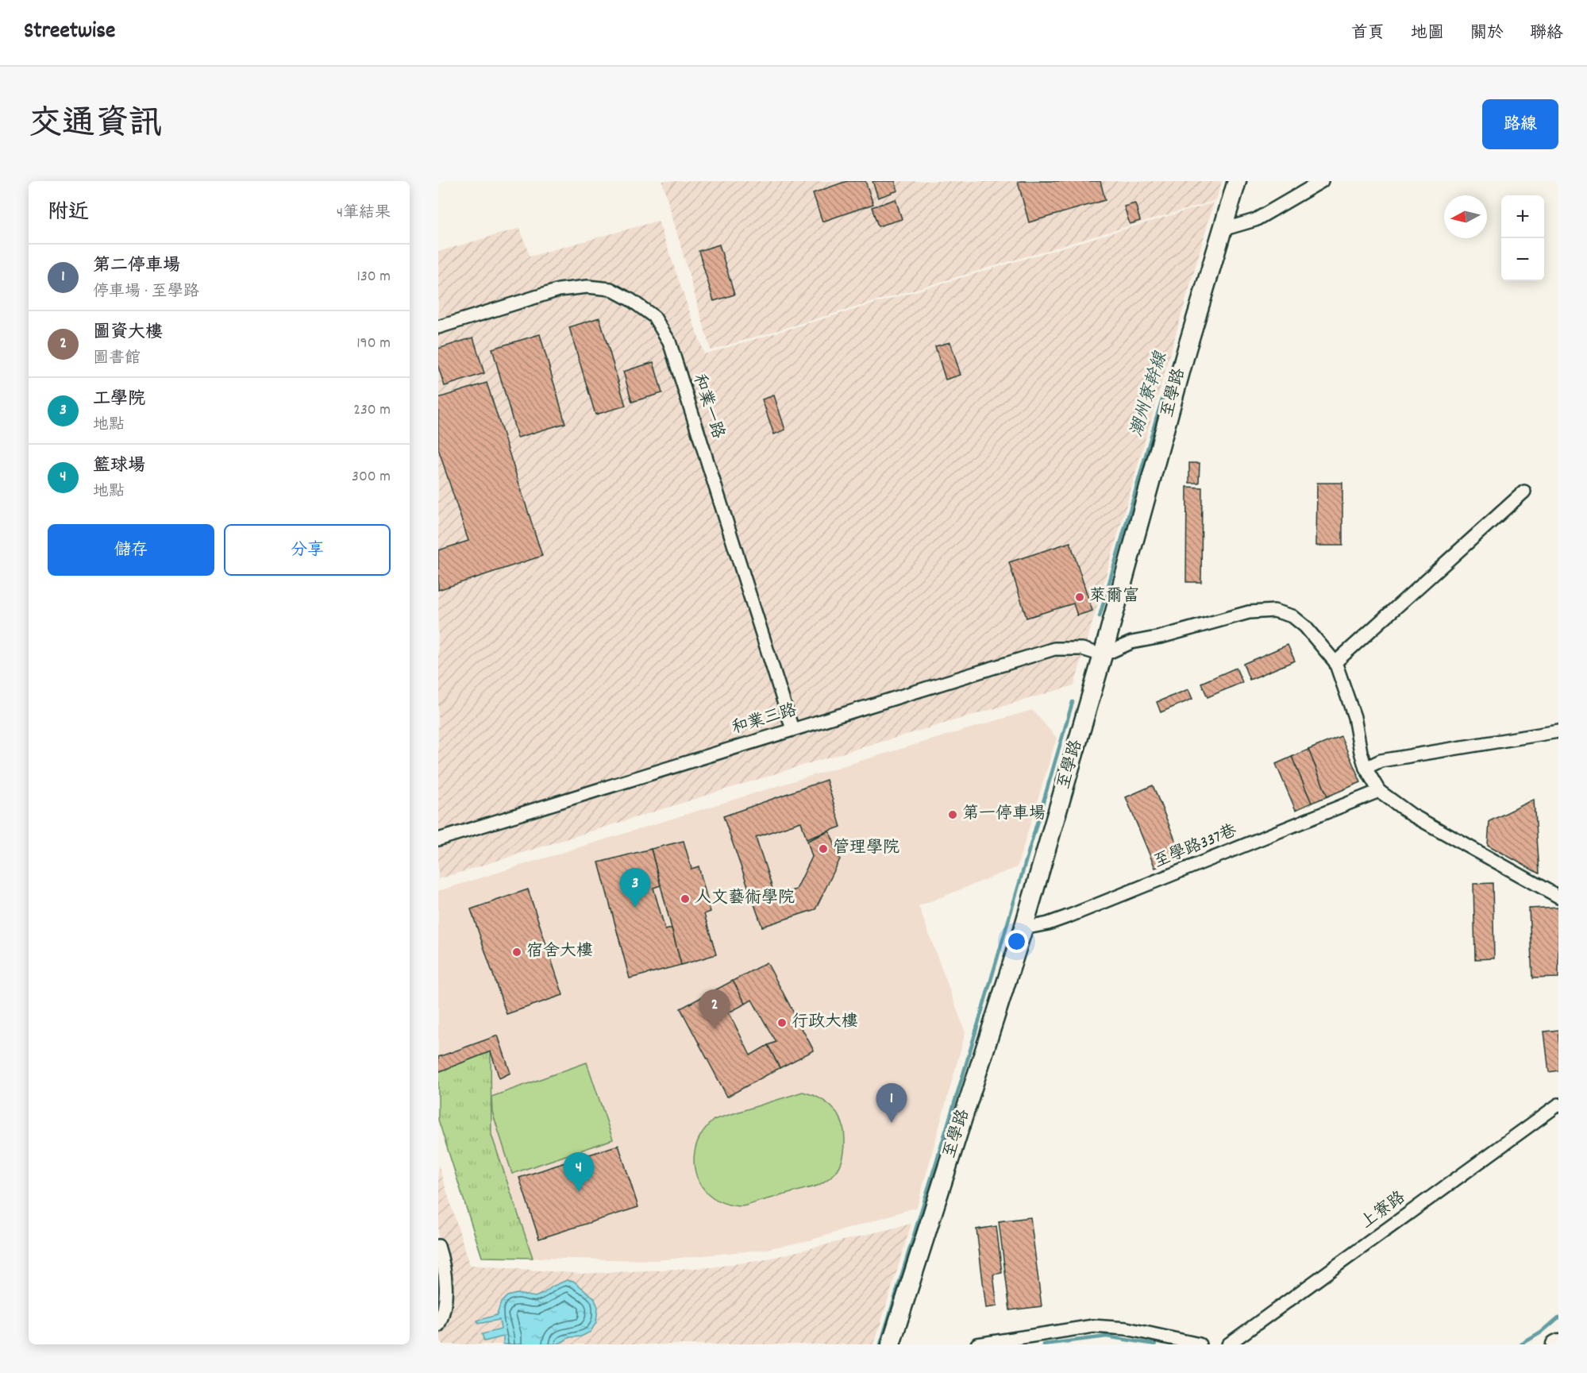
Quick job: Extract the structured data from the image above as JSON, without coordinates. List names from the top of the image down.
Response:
{
  "streets": {
    "street": [
      "至學路",
      "和業一路",
      "和業三路",
      "至學路337巷",
      "上寮路"
    ]
  },
  "crossings": [
    ["至學路", "和業三路"],
    ["至學路", "至學路337巷"],
    ["和業一路", "和業三路"]
  ],
  "water": ["潮州寮幹線"],
  "places": [
    "萊爾富",
    "第一停車場",
    "管理學院",
    "人文藝術學院",
    "宿舍大樓",
    "行政大樓"
  ],
  "north": "left",
  "page": {
    "header": "Streetwise",
    "nav": [
      "首頁",
      "地圖",
      "關於",
      "聯絡"
    ],
    "title": "交通資訊",
    "buttons": [
      "路線",
      ["儲存", "分享"]
    ],
    "heading": ["附近", "4筆結果"],
    "map_buttons": ["+", "−"],
    "list": [
      {
        "mark": "1",
        "name": "第二停車場",
        "note": "停車場 · 至學路",
        "value": "130 m"
      },
      {
        "mark": "2",
        "name": "圖資大樓",
        "note": "圖書館",
        "value": "190 m"
      },
      {
        "mark": "3",
        "name": "工學院",
        "note": "地點",
        "value": "230 m"
      },
      {
        "mark": "4",
        "name": "籃球場",
        "note": "地點",
        "value": "300 m"
      }
    ],
    "pins": [
      "3",
      "2",
      "1",
      "4"
    ]
  }
}
